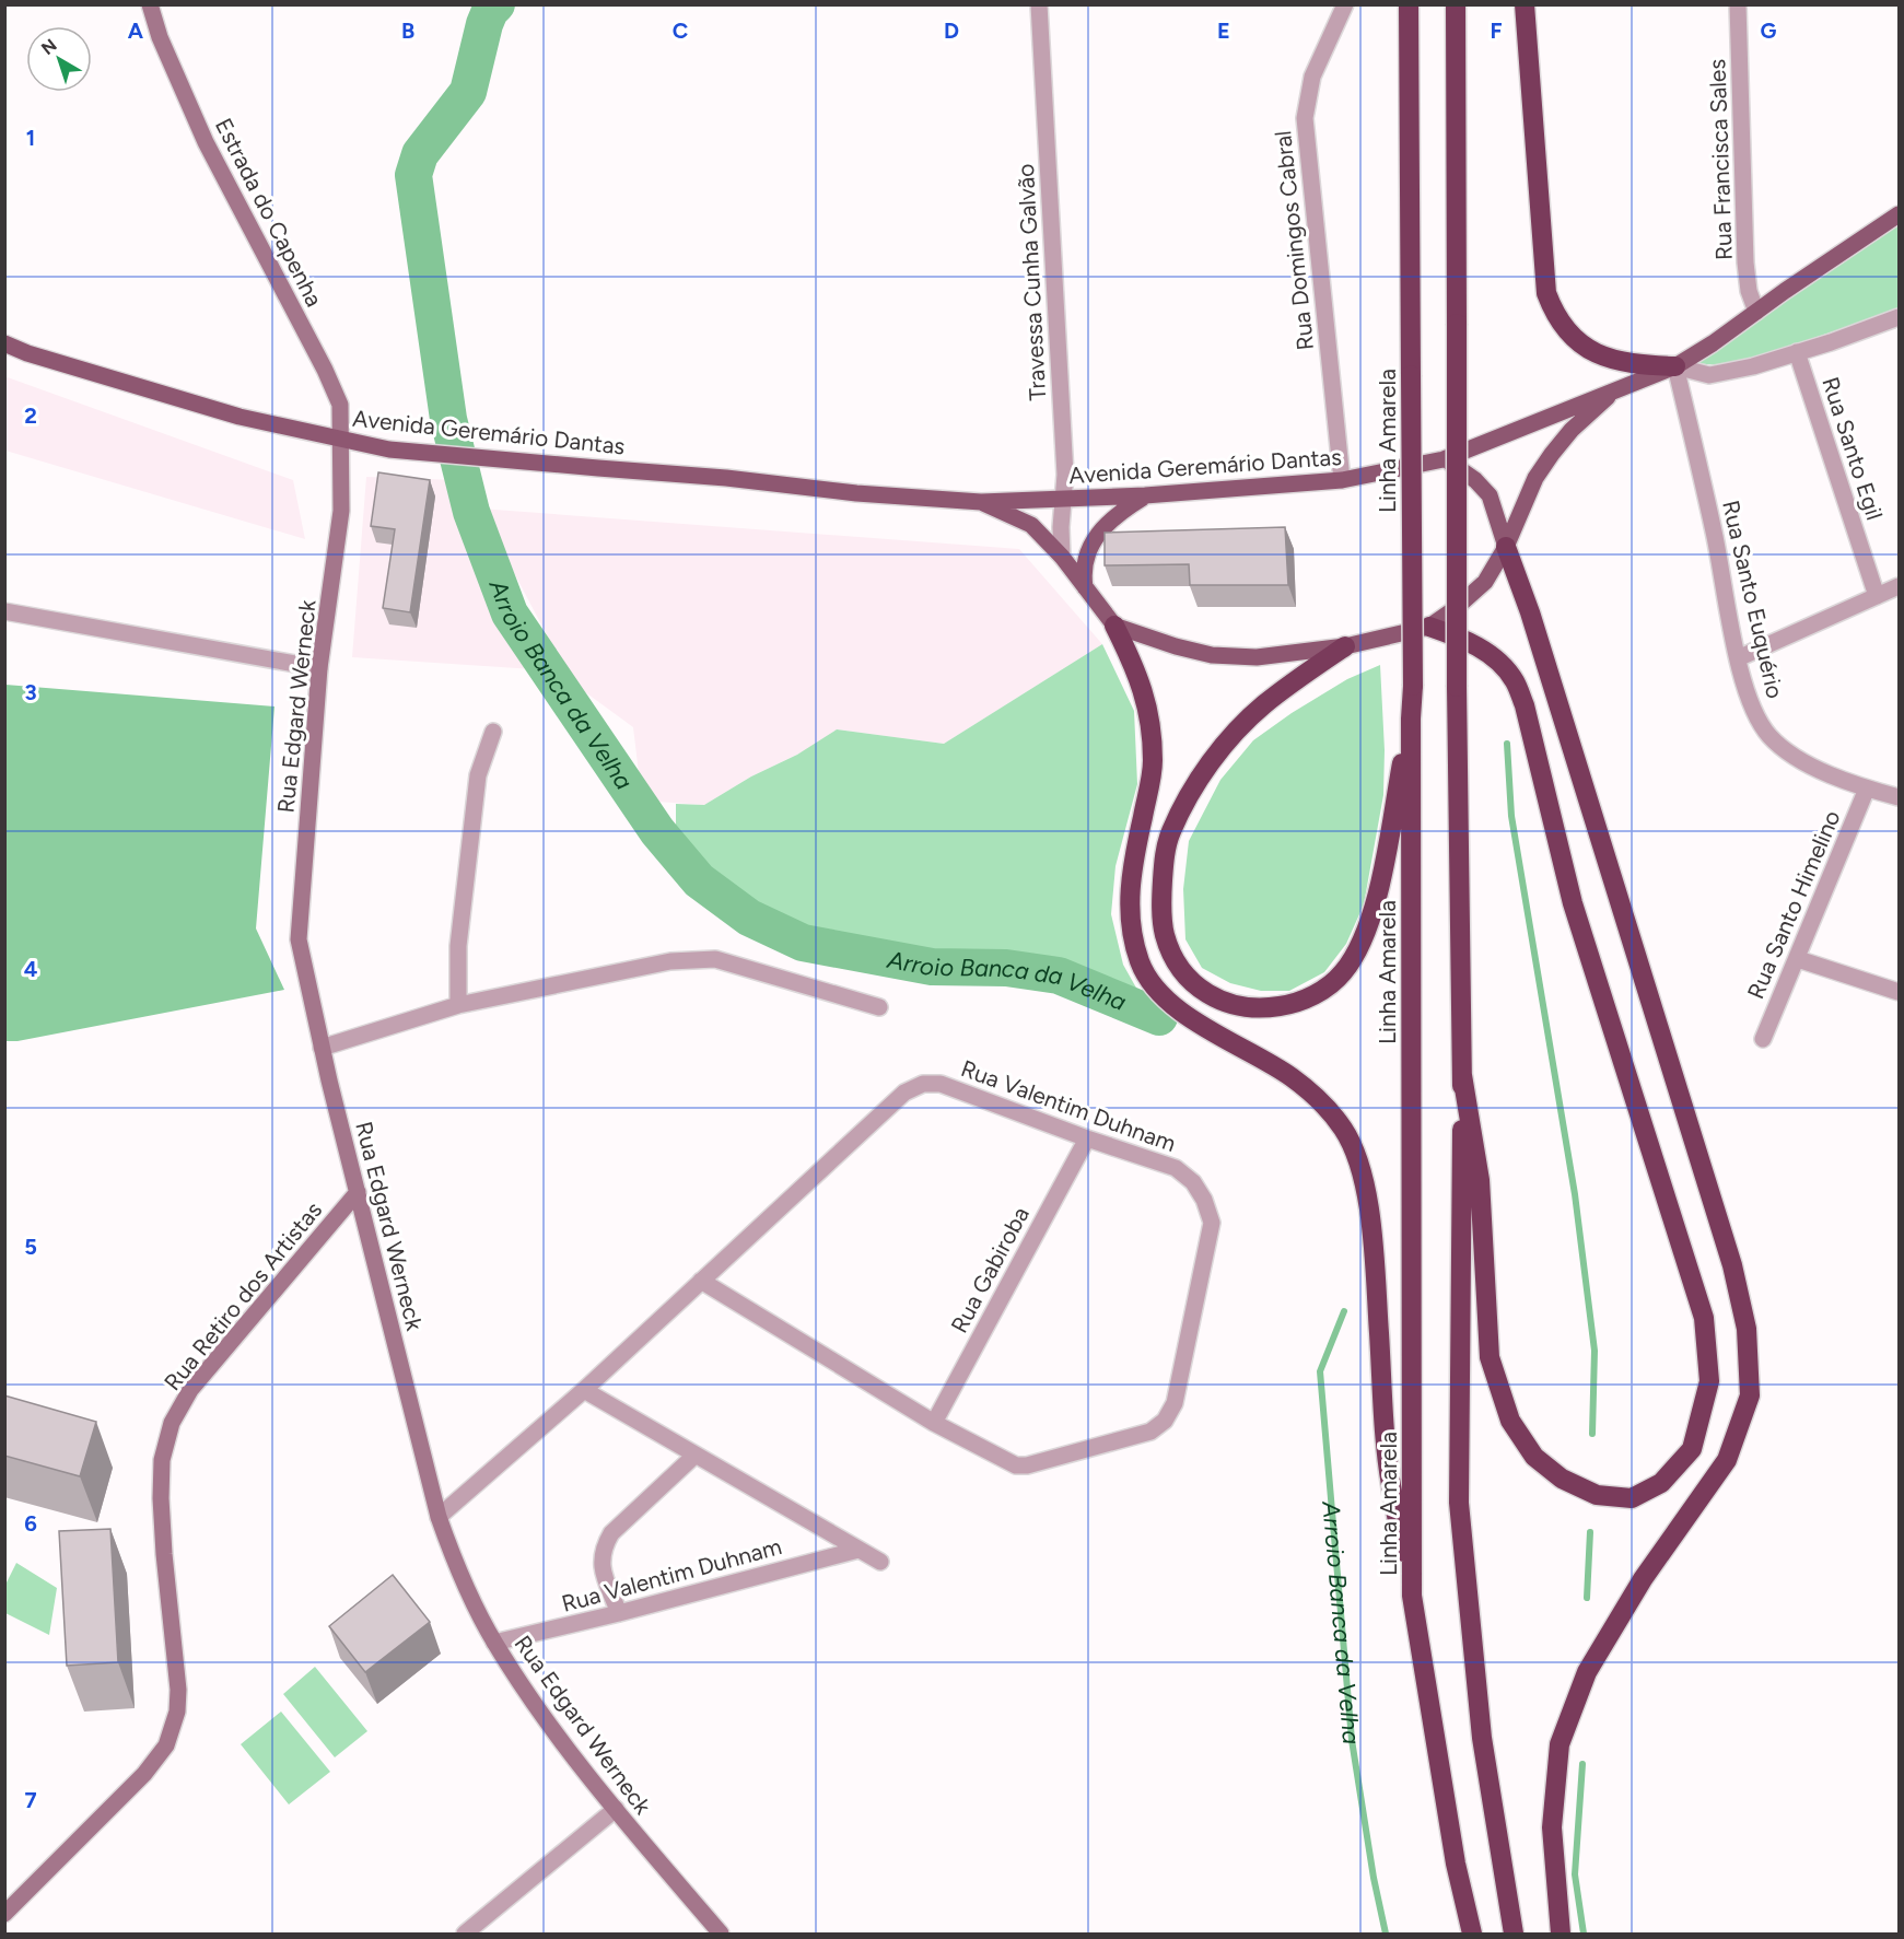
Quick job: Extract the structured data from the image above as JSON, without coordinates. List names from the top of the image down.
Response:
{
  "streets": {
    "highway": ["Linha Amarela"],
    "main road": ["Avenida Geremário Dantas"],
    "street": [
      "Rua Francisca Sales",
      "Estrada do Capenha",
      "Rua Domingos Cabral",
      "Travessa Cunha Galvão",
      "Rua Santo Egil",
      "Rua Santo Euquério",
      "Rua Edgard Werneck",
      "Rua Santo Himelino",
      "Rua Valentim Duhnam",
      "Rua Gabiroba",
      "Rua Retiro dos Artistas"
    ]
  },
  "crossings": [
    ["Rua Francisca Sales", "Avenida Geremário Dantas"],
    ["Estrada do Capenha", "Avenida Geremário Dantas"],
    ["Estrada do Capenha", "Rua Edgard Werneck"],
    ["Rua Domingos Cabral", "Avenida Geremário Dantas"],
    ["Travessa Cunha Galvão", "Avenida Geremário Dantas"],
    ["Avenida Geremário Dantas", "Rua Santo Euquério"],
    ["Avenida Geremário Dantas", "Rua Edgard Werneck"],
    ["Rua Santo Euquério", "Rua Santo Himelino"],
    ["Rua Edgard Werneck", "Rua Valentim Duhnam"],
    ["Rua Edgard Werneck", "Rua Retiro dos Artistas"],
    ["Rua Valentim Duhnam", "Rua Gabiroba"]
  ],
  "water": ["Arroio Banca da Velha"],
  "north": "top left",
  "grid": {
    "columns": [
      "A",
      "B",
      "C",
      "D",
      "E",
      "F",
      "G"
    ],
    "rows": [
      "1",
      "2",
      "3",
      "4",
      "5",
      "6",
      "7"
    ]
  }
}
